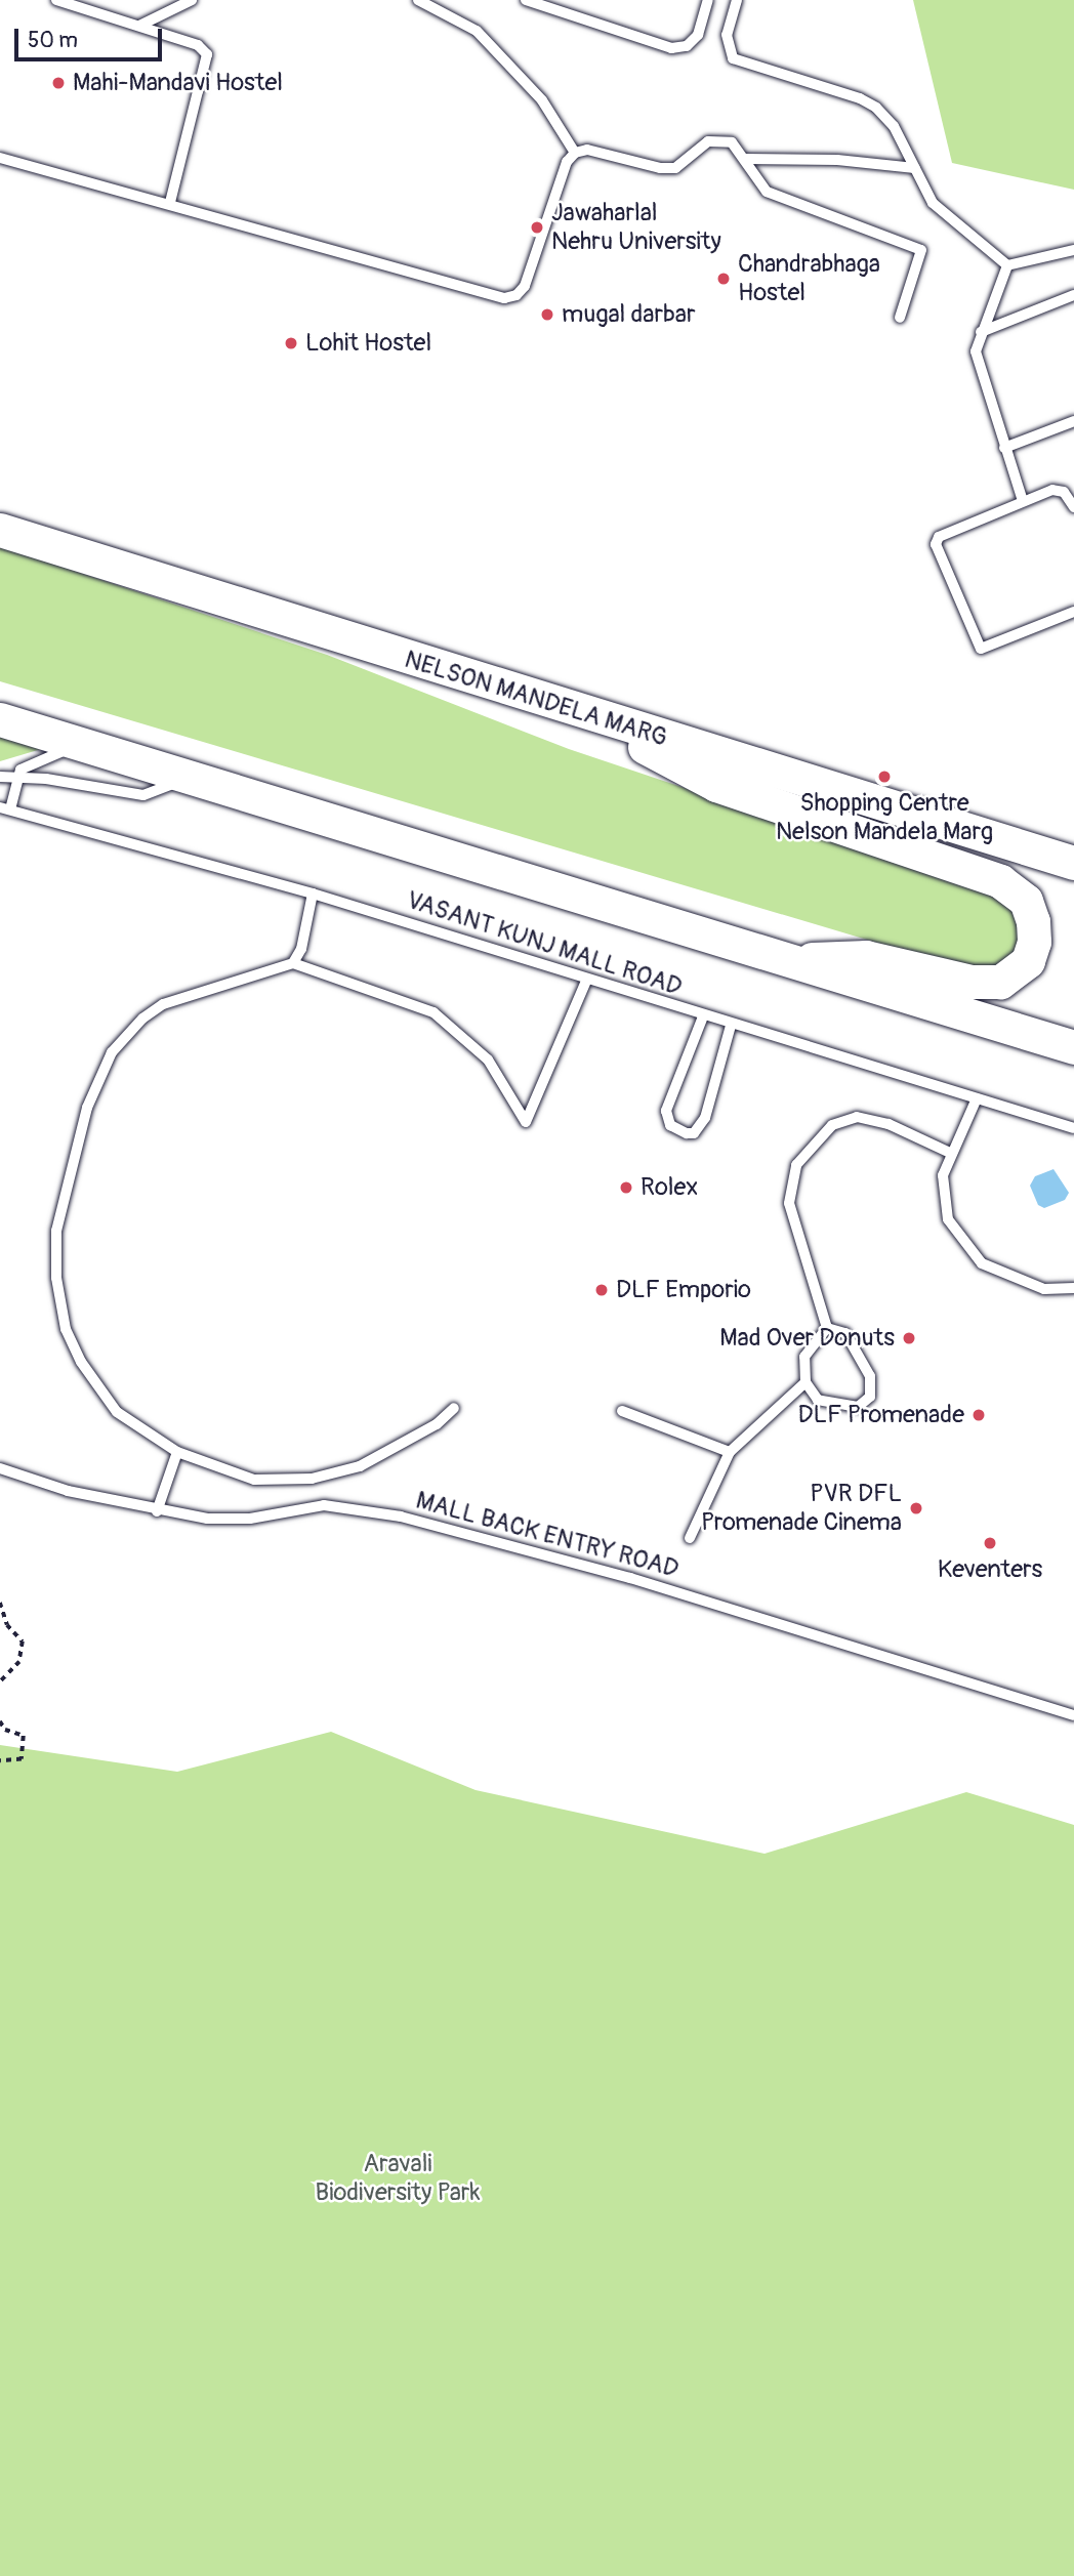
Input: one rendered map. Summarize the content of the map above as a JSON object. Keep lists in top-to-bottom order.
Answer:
{
  "streets": {
    "main road": ["NELSON MANDELA MARG"],
    "lane": ["VASANT KUNJ MALL ROAD", "MALL BACK ENTRY ROAD"]
  },
  "parks": ["Aravali Biodiversity Park"],
  "places": [
    "Mahi-Mandavi Hostel",
    "Jawaharlal Nehru University",
    "Chandrabhaga Hostel",
    "mugal darbar",
    "Lohit Hostel",
    "Shopping Centre Nelson Mandela Marg",
    "Rolex",
    "DLF Emporio",
    "Mad Over Donuts",
    "DLF Promenade",
    "PVR DFL Promenade Cinema",
    "Keventers"
  ],
  "scale_bar": "50 m"
}
